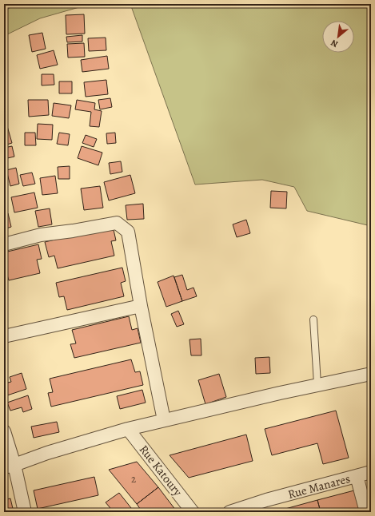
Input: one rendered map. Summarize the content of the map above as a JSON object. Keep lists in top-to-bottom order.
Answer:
{
  "streets": {
    "street": ["Rue Katoury", "Rue Manares"]
  },
  "house_numbers": ["2"],
  "north": "bottom left"
}
